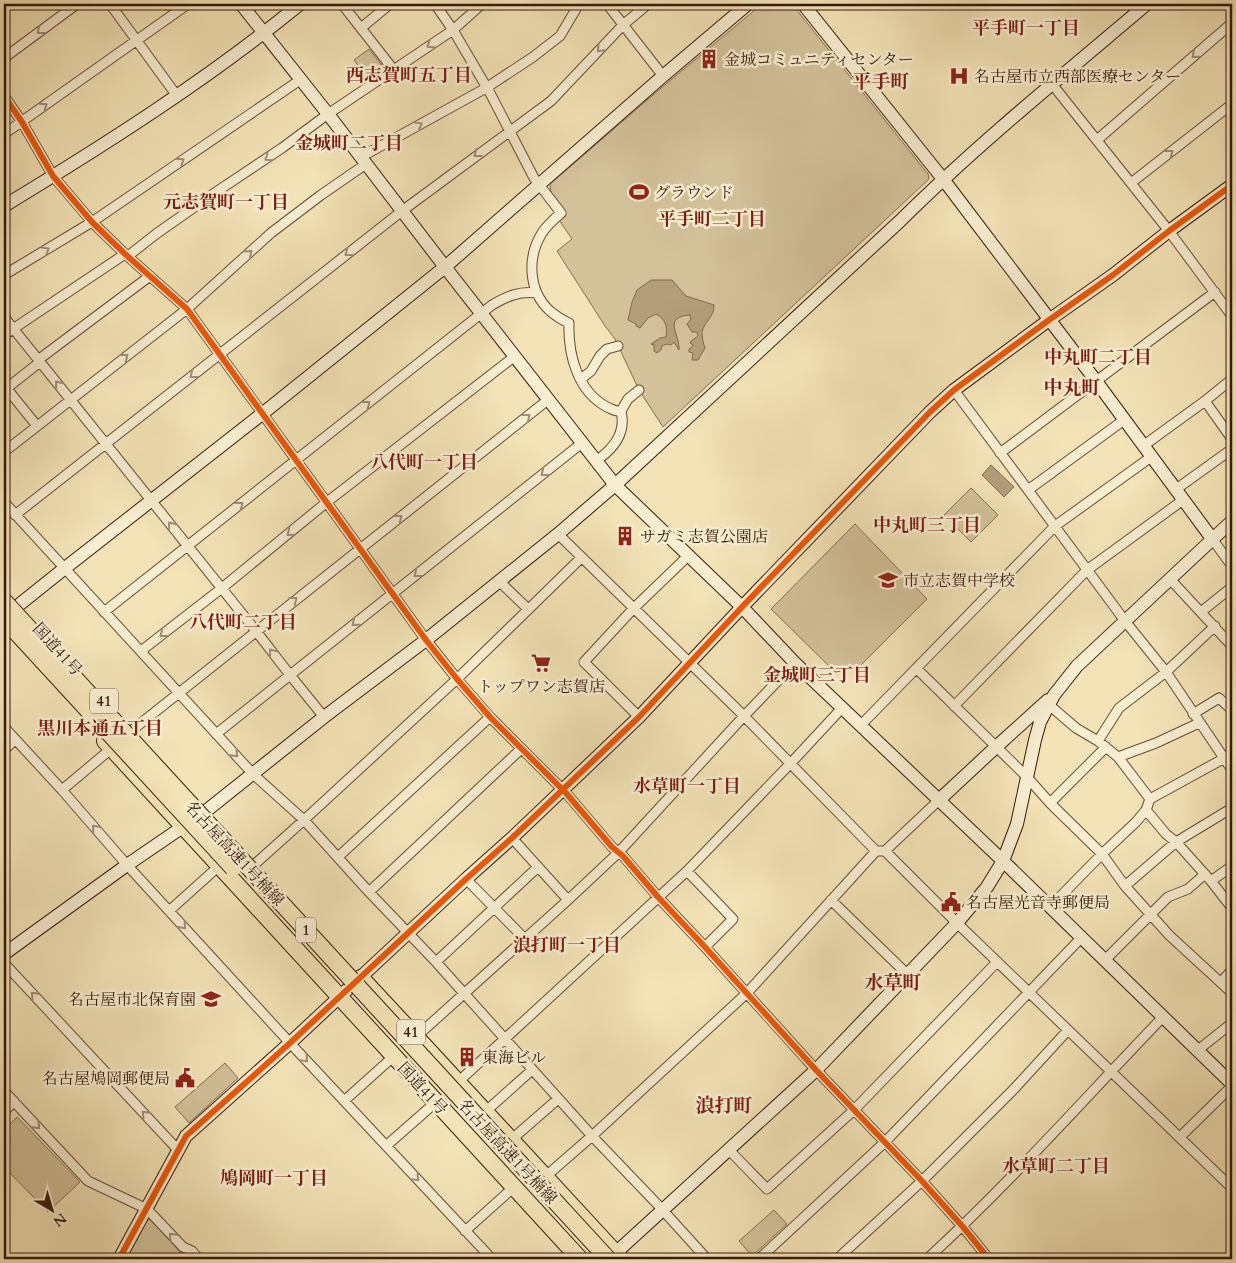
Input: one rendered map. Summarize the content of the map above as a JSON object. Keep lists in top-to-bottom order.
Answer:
{
  "streets": {
    "highway": [
      "国道41号",
      "41",
      "名古屋高速1号楠線",
      "1"
    ]
  },
  "crossings": [
    ["国道41号", "名古屋高速1号楠線"]
  ],
  "districts": [
    "平手町一丁目",
    "西志賀町五丁目",
    "平手町",
    "金城町二丁目",
    "元志賀町一丁目",
    "平手町二丁目",
    "中丸町二丁目",
    "中丸町",
    "八代町一丁目",
    "中丸町三丁目",
    "八代町二丁目",
    "金城町三丁目",
    "黒川本通五丁目",
    "水草町一丁目",
    "浪打町一丁目",
    "水草町",
    "浪打町",
    "水草町二丁目",
    "鳩岡町一丁目"
  ],
  "places": {
    "building": ["金城コミュニティセンター", "サガミ志賀公園店", "東海ビル"],
    "hospital": ["名古屋市立西部医療センター"],
    "sports": ["グラウンド"],
    "school or university": ["市立志賀中学校", "名古屋市北保育園"],
    "supermarket": ["トップワン志賀店"],
    "public building": ["名古屋光音寺郵便局", "名古屋鳩岡郵便局"]
  },
  "north": "bottom right"
}
